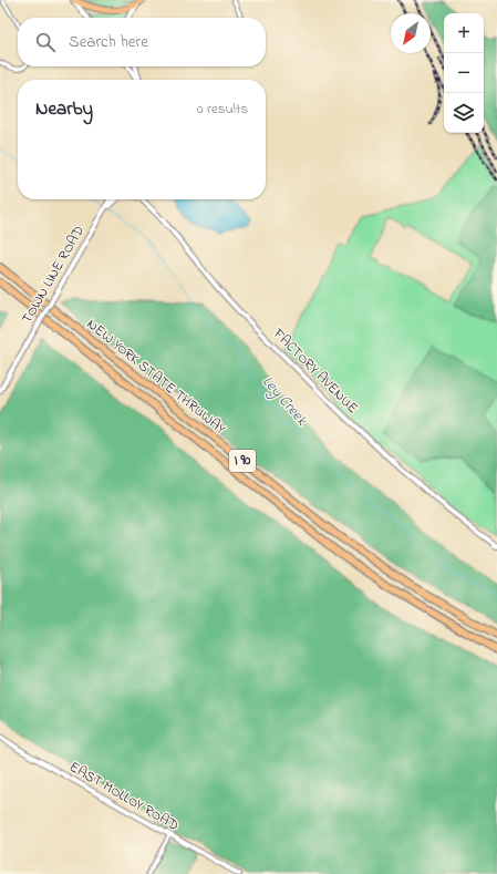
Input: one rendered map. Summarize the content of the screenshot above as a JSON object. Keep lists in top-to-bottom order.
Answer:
{
  "streets": {
    "highway": ["NEW YORK STATE THRUWAY", "I 90"],
    "street": ["TOWN LINE ROAD", "FACTORY AVENUE", "EAST MOLLOY ROAD"]
  },
  "water": ["Ley Creek"],
  "north": "bottom left",
  "page": {
    "map_buttons": ["+", "−"],
    "search": "Search here",
    "heading": ["Nearby", "0 results"]
  }
}
